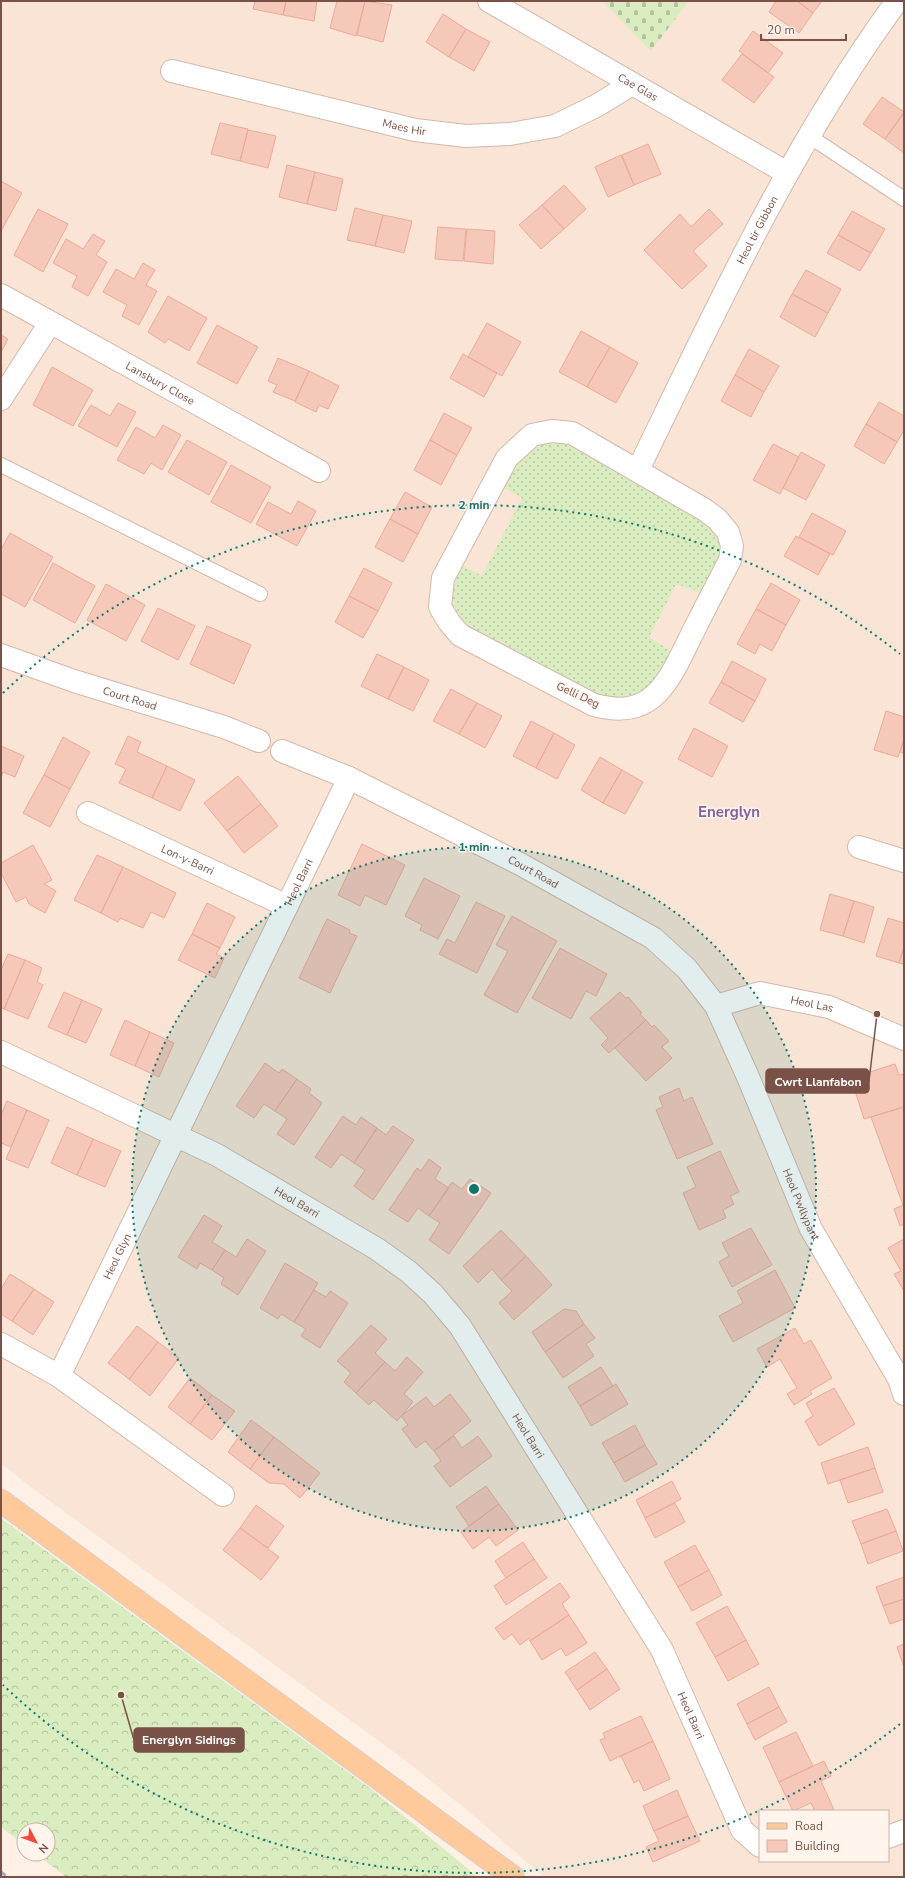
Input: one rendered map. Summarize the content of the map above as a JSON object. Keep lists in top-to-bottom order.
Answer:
{
  "streets": {
    "street": [
      "Cae Glas",
      "Maes Hir",
      "Heol tir Gibbon",
      "Lansbury Close",
      "Gelli Deg",
      "Court Road",
      "Lon-y-Barri",
      "Heol Barri",
      "Heol Las",
      "Heol Pwllypant",
      "Heol Glyn"
    ]
  },
  "crossings": [
    ["Cae Glas", "Maes Hir"],
    ["Cae Glas", "Heol tir Gibbon"],
    ["Heol tir Gibbon", "Gelli Deg"],
    ["Court Road", "Heol Barri"],
    ["Court Road", "Heol Las"],
    ["Court Road", "Heol Pwllypant"],
    ["Lon-y-Barri", "Heol Barri"],
    ["Heol Barri", "Heol Glyn"],
    ["Heol Las", "Heol Pwllypant"]
  ],
  "districts": ["Energlyn"],
  "places": ["Cwrt Llanfabon", "Energlyn Sidings"],
  "legend": ["Road", "Building"],
  "scale_bar": "20 m",
  "north": "bottom right",
  "rings": ["2 min", "1 min"]
}
